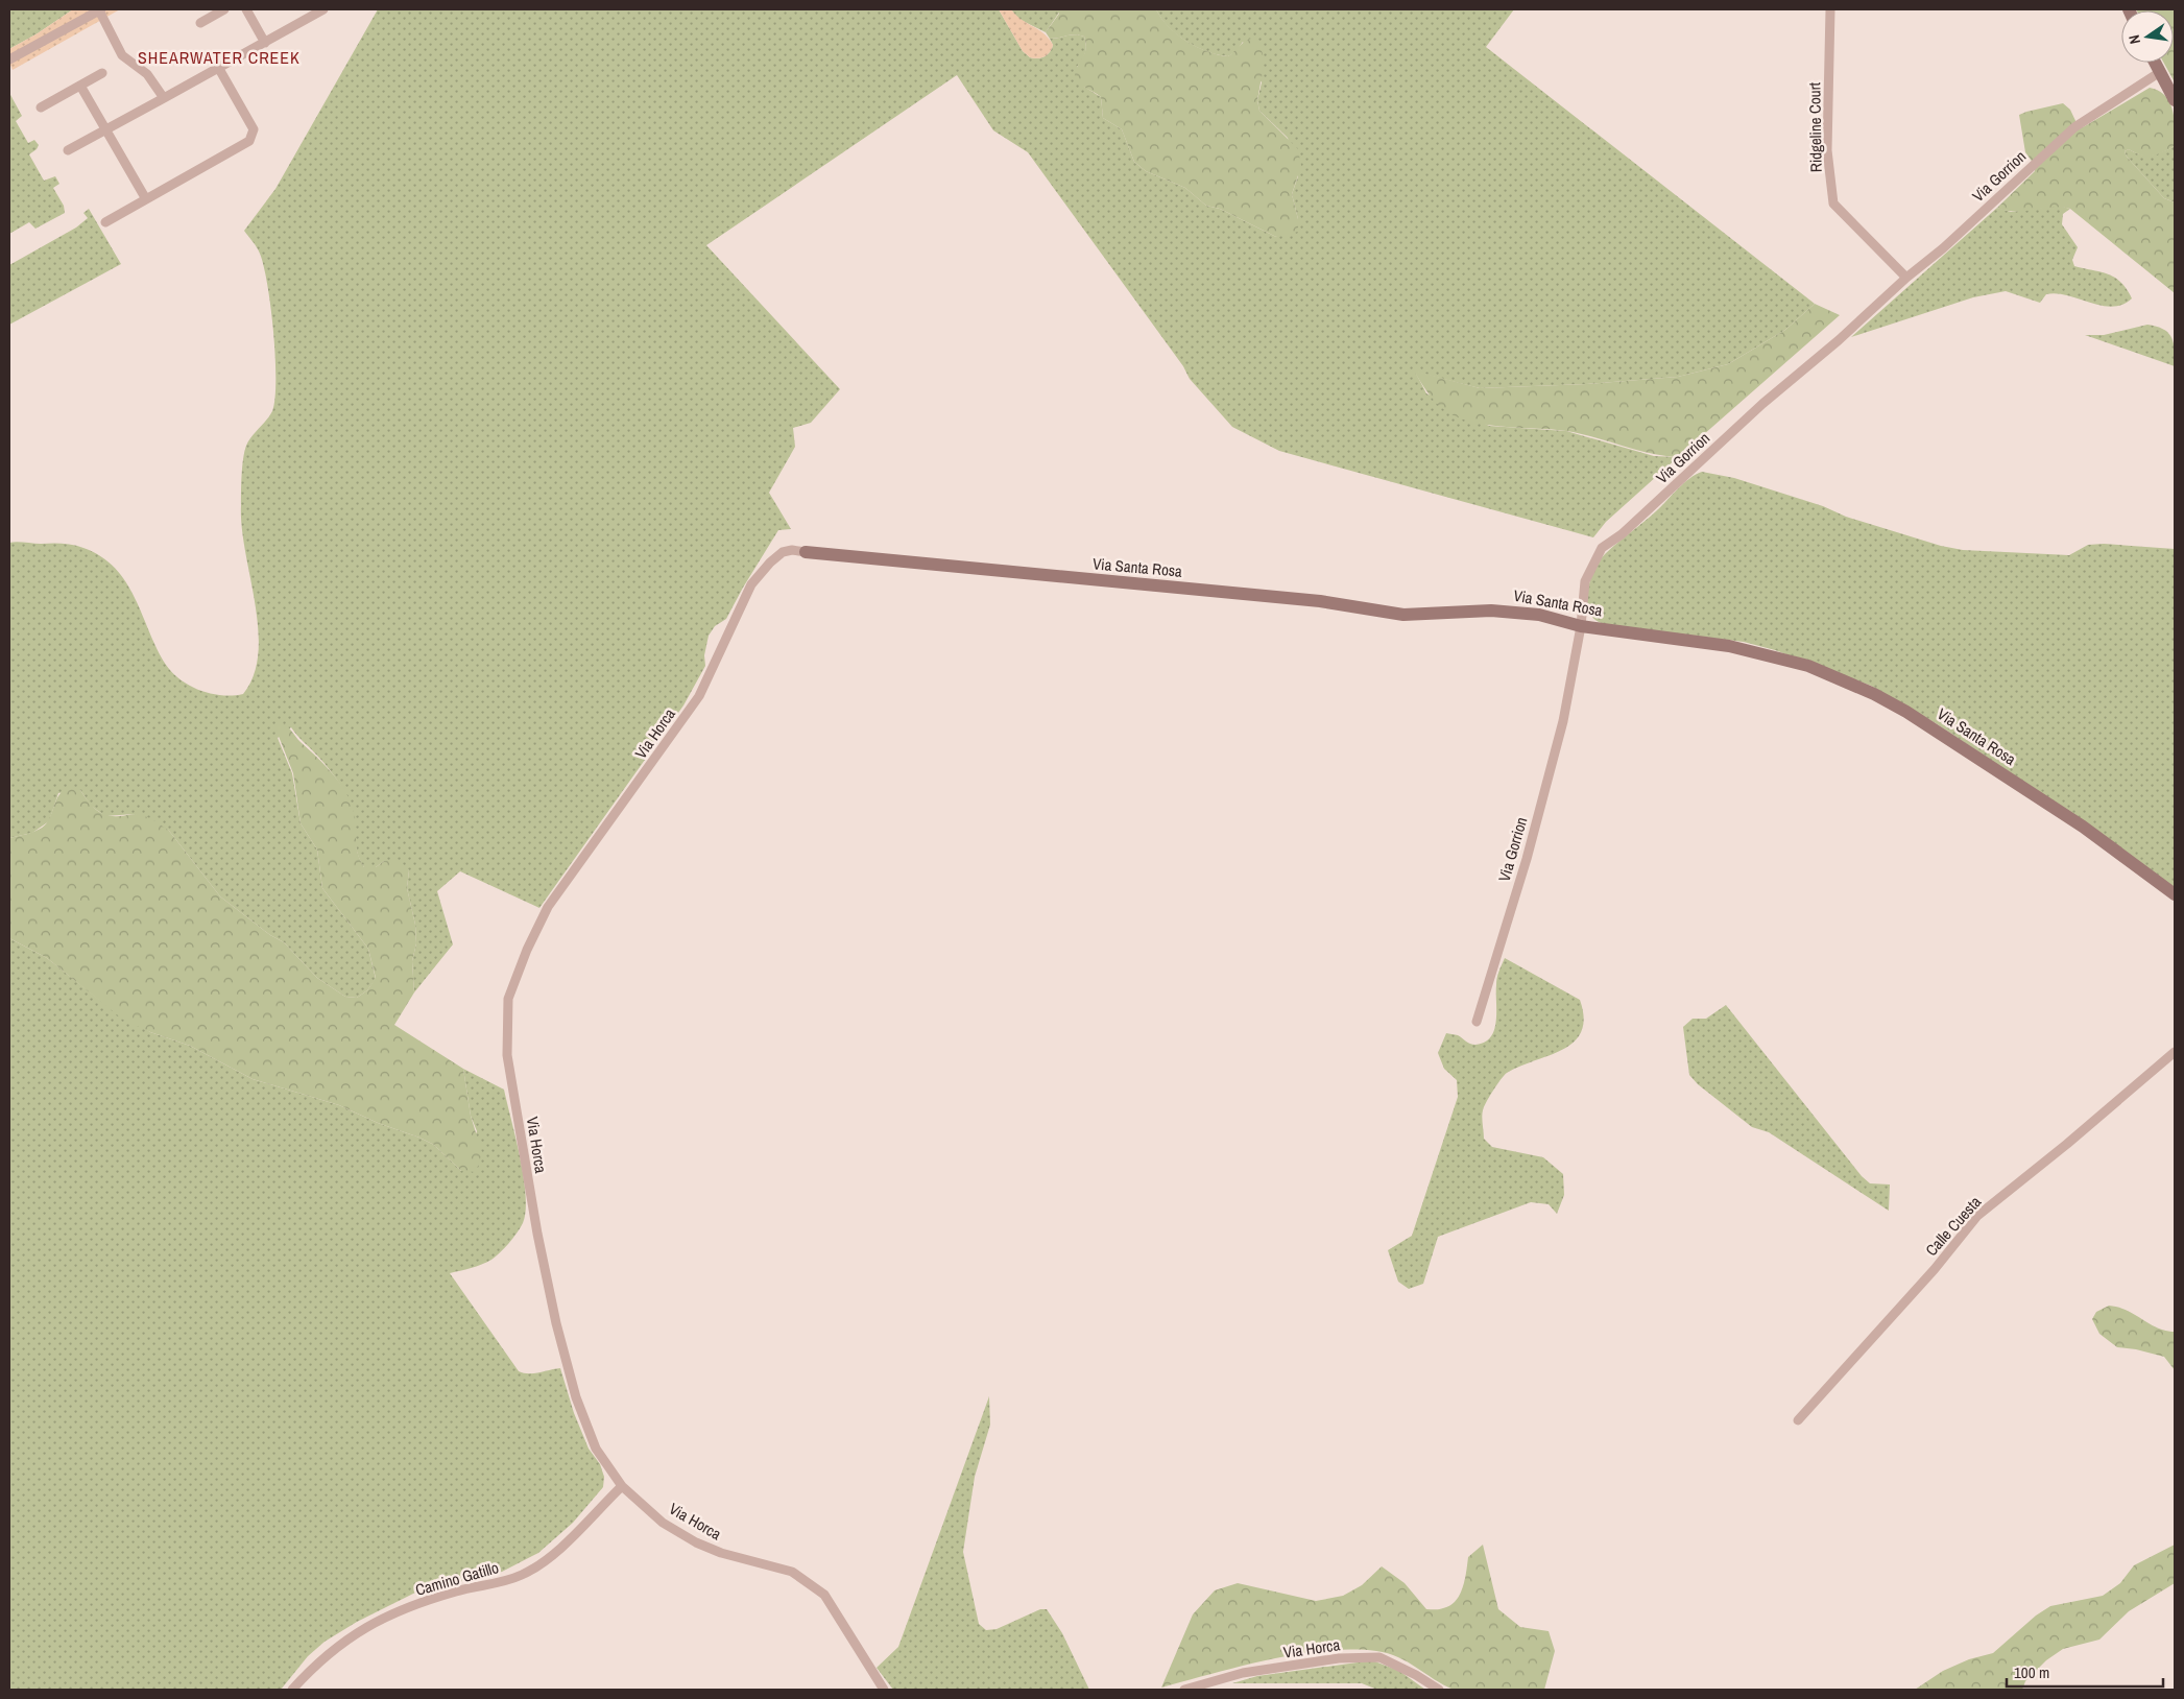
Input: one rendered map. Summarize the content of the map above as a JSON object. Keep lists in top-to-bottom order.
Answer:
{
  "streets": {
    "street": [
      "Ridgeline Court",
      "Via Gorrion",
      "Via Santa Rosa",
      "Via Horca",
      "Calle Cuesta",
      "Camino Gatillo"
    ]
  },
  "crossings": [
    ["Ridgeline Court", "Via Gorrion"],
    ["Via Gorrion", "Via Santa Rosa"],
    ["Via Santa Rosa", "Via Horca"],
    ["Via Horca", "Camino Gatillo"]
  ],
  "districts": ["SHEARWATER CREEK"],
  "scale_bar": "100 m",
  "north": "left"
}
